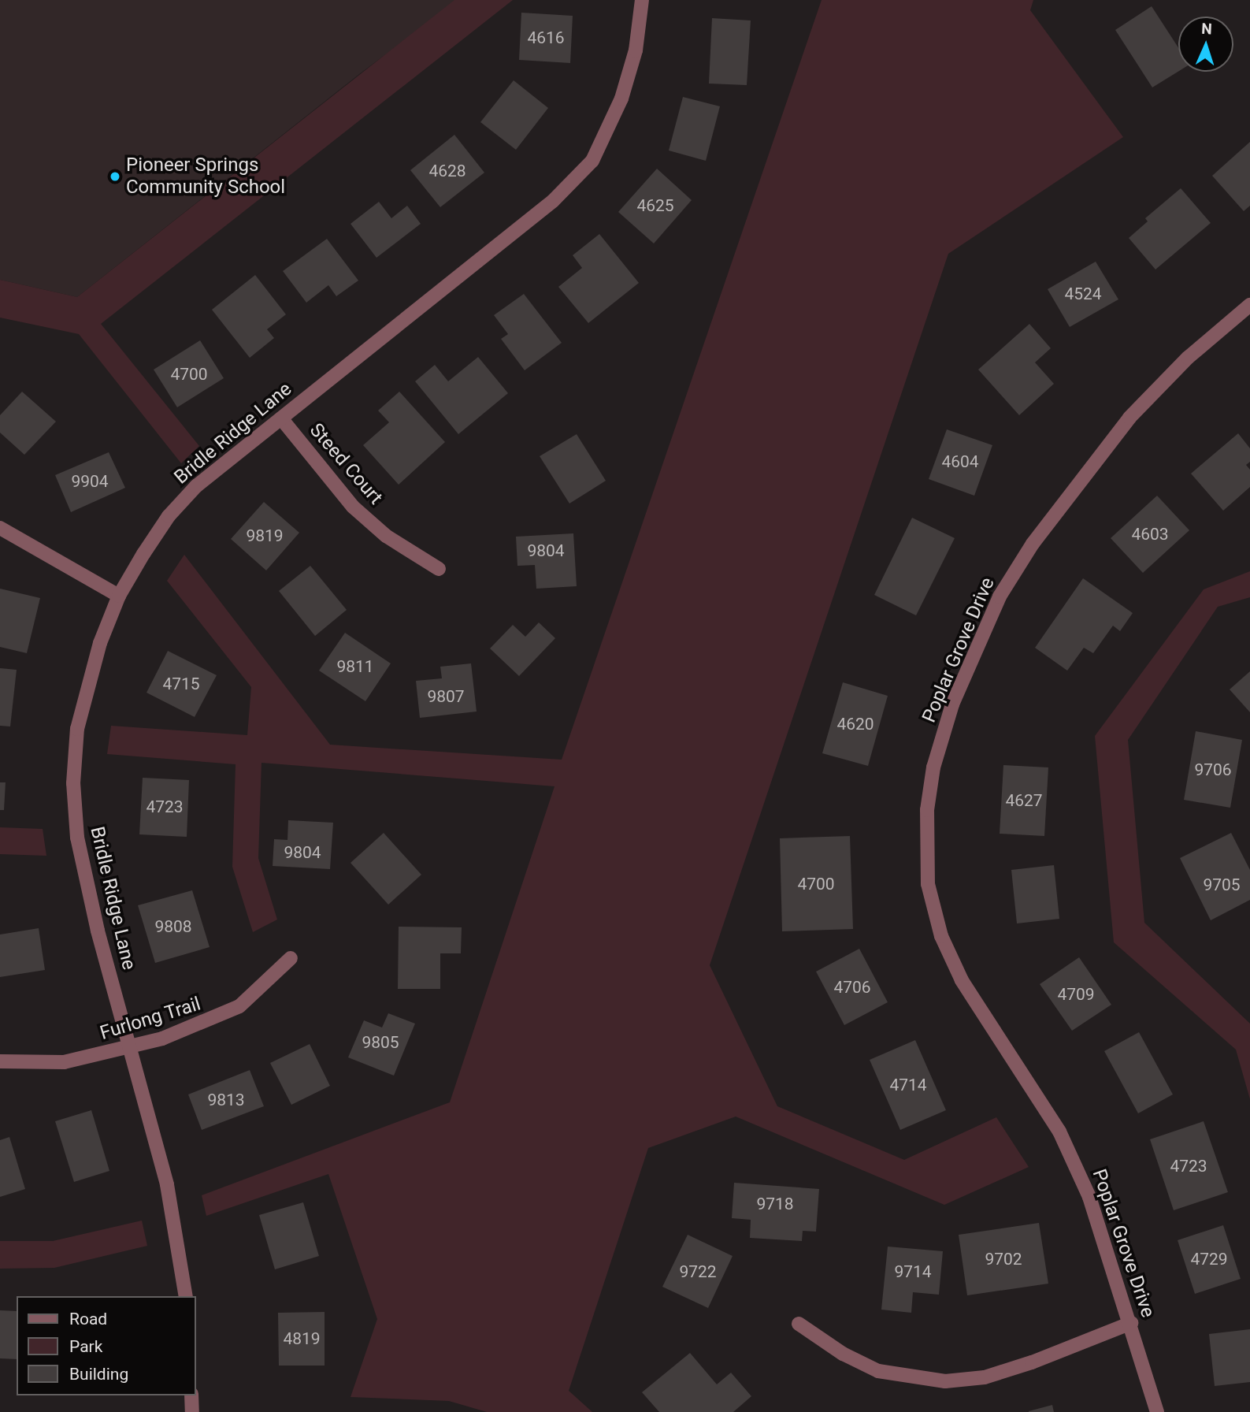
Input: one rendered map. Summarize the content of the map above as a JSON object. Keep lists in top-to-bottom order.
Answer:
{
  "streets": {
    "street": [
      "Bridle Ridge Lane",
      "Steed Court",
      "Poplar Grove Drive",
      "Furlong Trail"
    ]
  },
  "crossings": [
    ["Bridle Ridge Lane", "Steed Court"],
    ["Bridle Ridge Lane", "Furlong Trail"]
  ],
  "places": ["Pioneer Springs Community School"],
  "house_numbers": [
    "4616",
    "4628",
    "4625",
    "4524",
    "4700",
    "4604",
    "9904",
    "4603",
    "9819",
    "9804",
    "9811",
    "4715",
    "9807",
    "4620",
    "9706",
    "4627",
    "4723",
    "9804",
    "4700",
    "9705",
    "9808",
    "4706",
    "4709",
    "9805",
    "4714",
    "9813",
    "4723",
    "9718",
    "9702",
    "4729",
    "9722",
    "9714",
    "4819"
  ],
  "legend": ["Road", "Park", "Building"],
  "north": "top"
}
